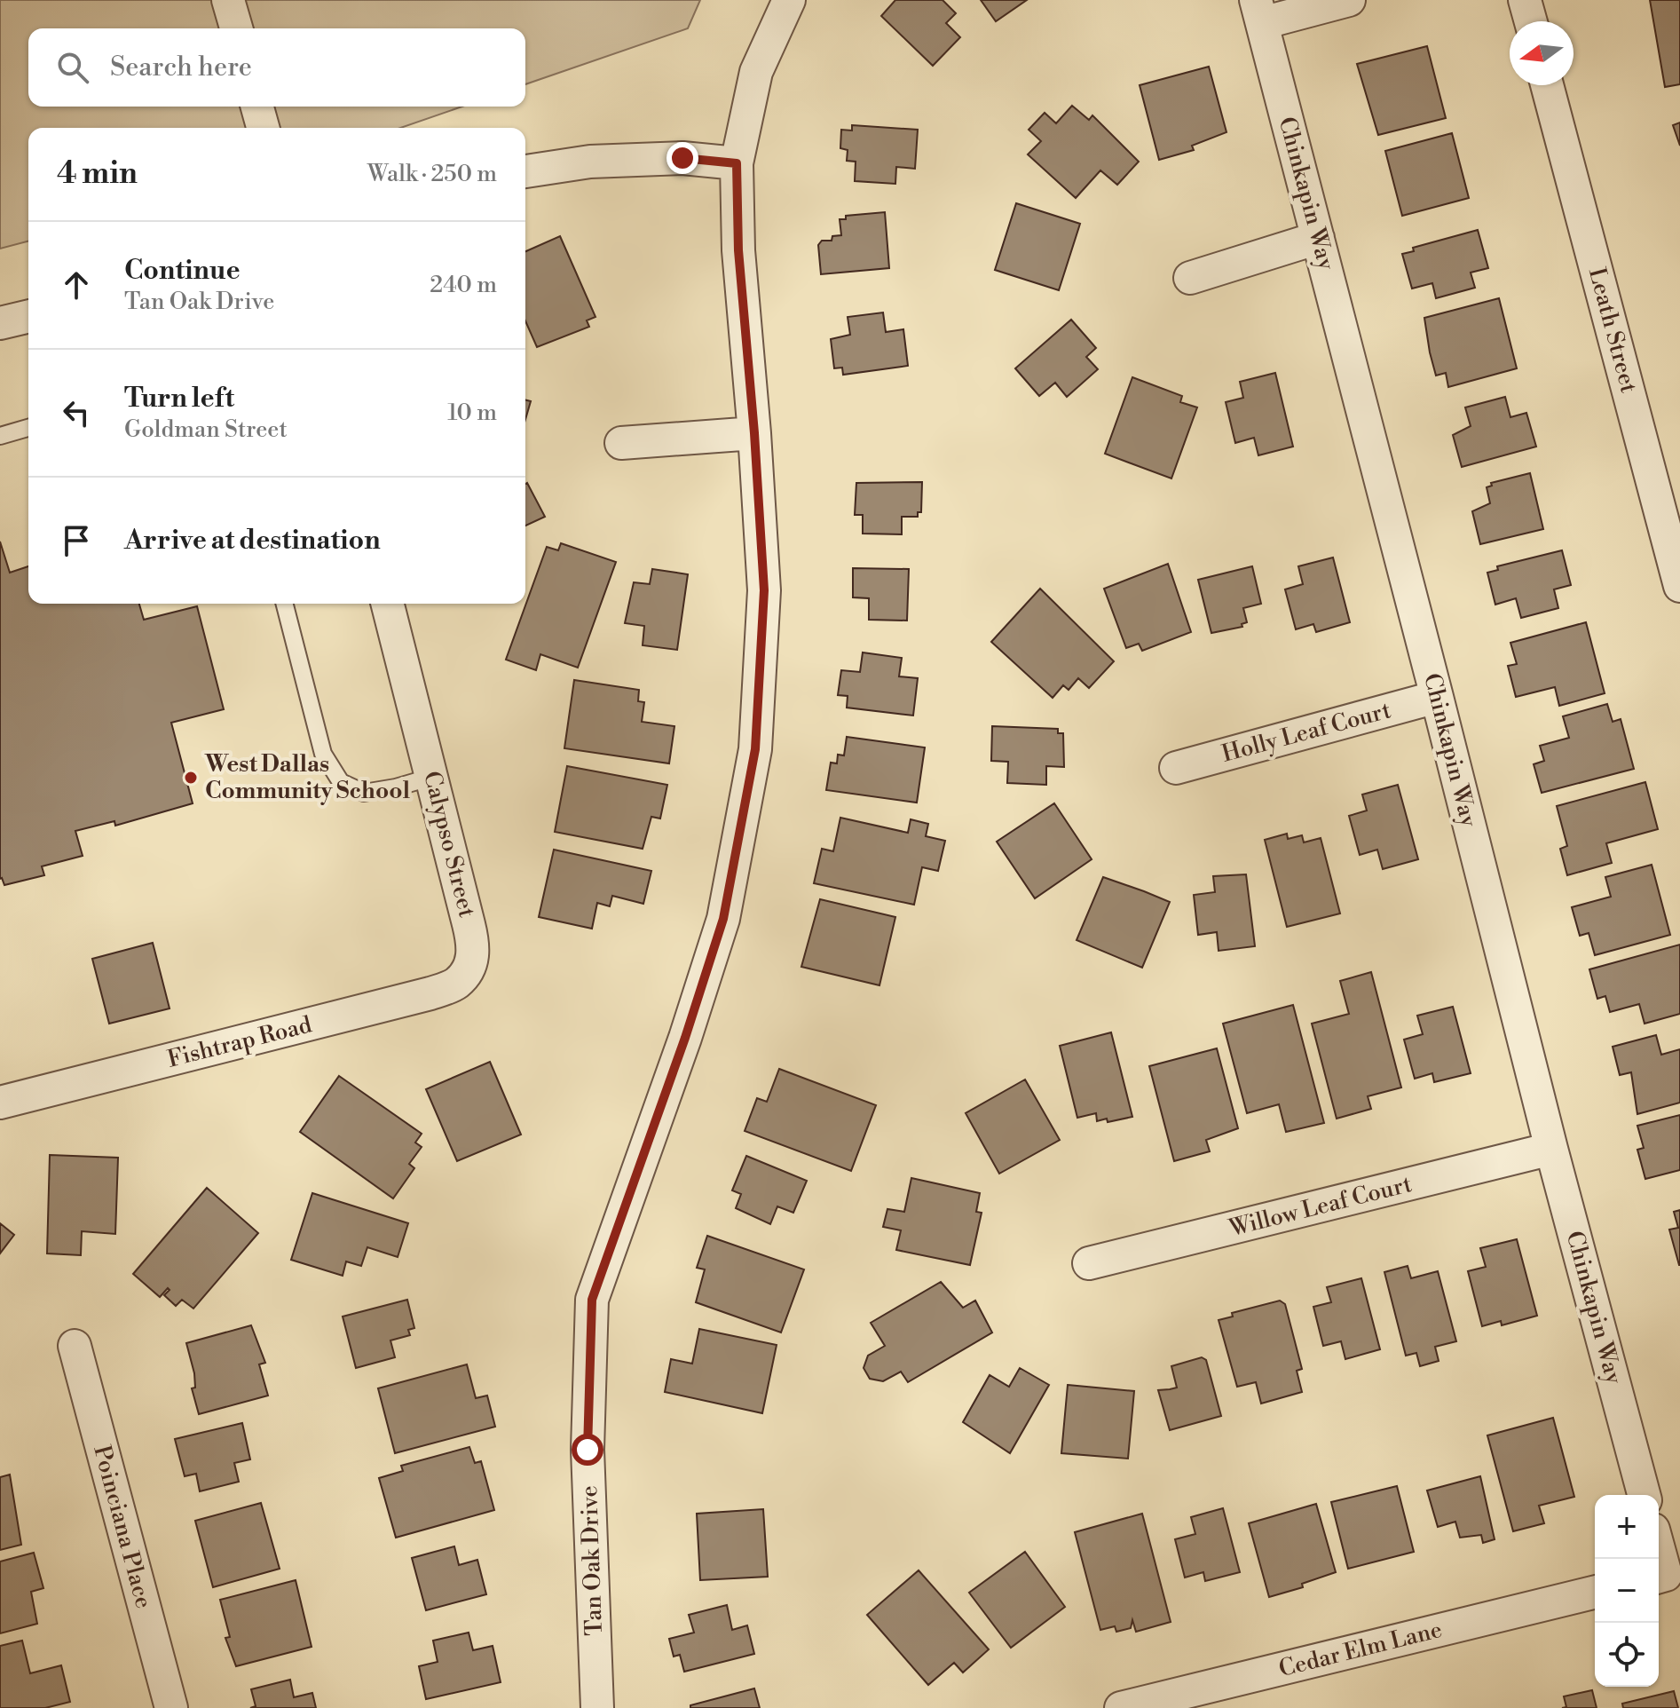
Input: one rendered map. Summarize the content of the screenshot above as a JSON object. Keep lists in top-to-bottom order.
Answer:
{
  "streets": {
    "street": [
      "Chinkapin Way",
      "Leath Street",
      "Holly Leaf Court",
      "Calypso Street",
      "Fishtrap Road",
      "Willow Leaf Court",
      "Poinciana Place",
      "Tan Oak Drive",
      "Cedar Elm Lane"
    ]
  },
  "crossings": [
    ["Chinkapin Way", "Holly Leaf Court"],
    ["Chinkapin Way", "Willow Leaf Court"],
    ["Calypso Street", "Fishtrap Road"]
  ],
  "places": ["West Dallas Community School"],
  "north": "left",
  "page": {
    "search": "Search here",
    "heading": ["4 min", "Walk · 250 m"],
    "list": [
      ["Continue", "Tan Oak Drive", "240 m"],
      ["Turn left", "Goldman Street", "10 m"],
      "Arrive at destination"
    ],
    "map_buttons": ["+", "−"]
  }
}
